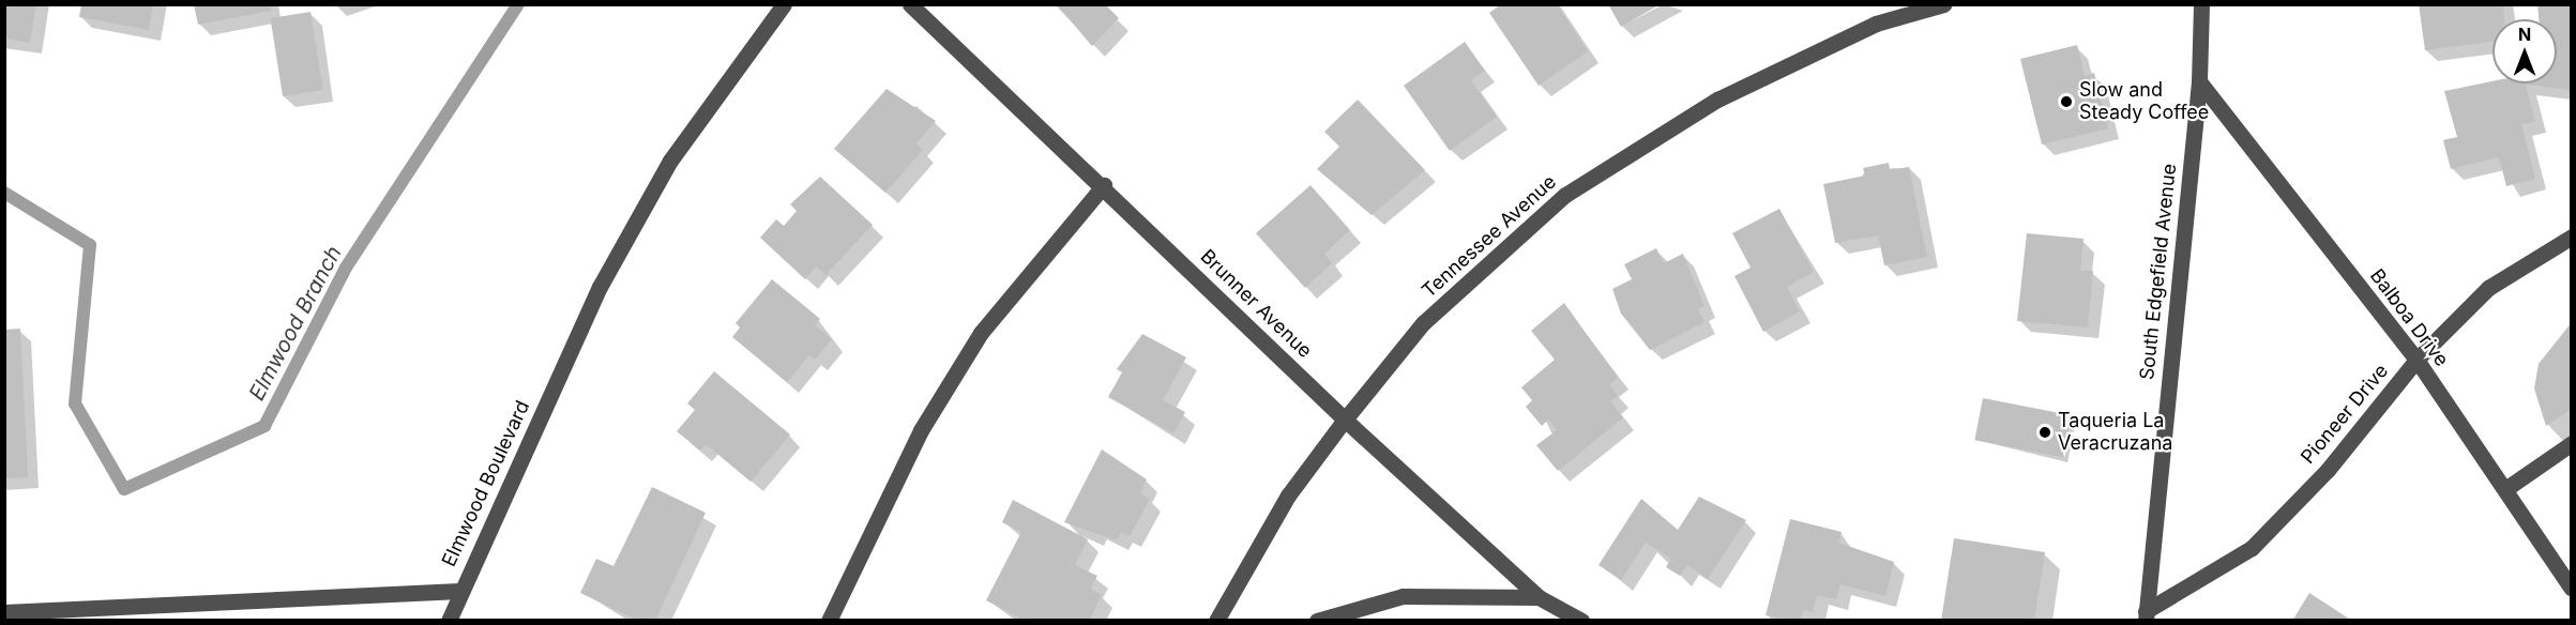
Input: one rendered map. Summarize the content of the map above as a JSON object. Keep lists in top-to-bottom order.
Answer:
{
  "streets": {
    "street": [
      "Tennessee Avenue",
      "South Edgefield Avenue",
      "Brunner Avenue",
      "Balboa Drive",
      "Pioneer Drive",
      "Elmwood Boulevard"
    ]
  },
  "crossings": [
    ["Tennessee Avenue", "Brunner Avenue"],
    ["South Edgefield Avenue", "Balboa Drive"],
    ["South Edgefield Avenue", "Pioneer Drive"],
    ["Balboa Drive", "Pioneer Drive"]
  ],
  "water": ["Elmwood Branch"],
  "places": ["Slow and Steady Coffee", "Taqueria La Veracruzana"],
  "north": "top"
}
